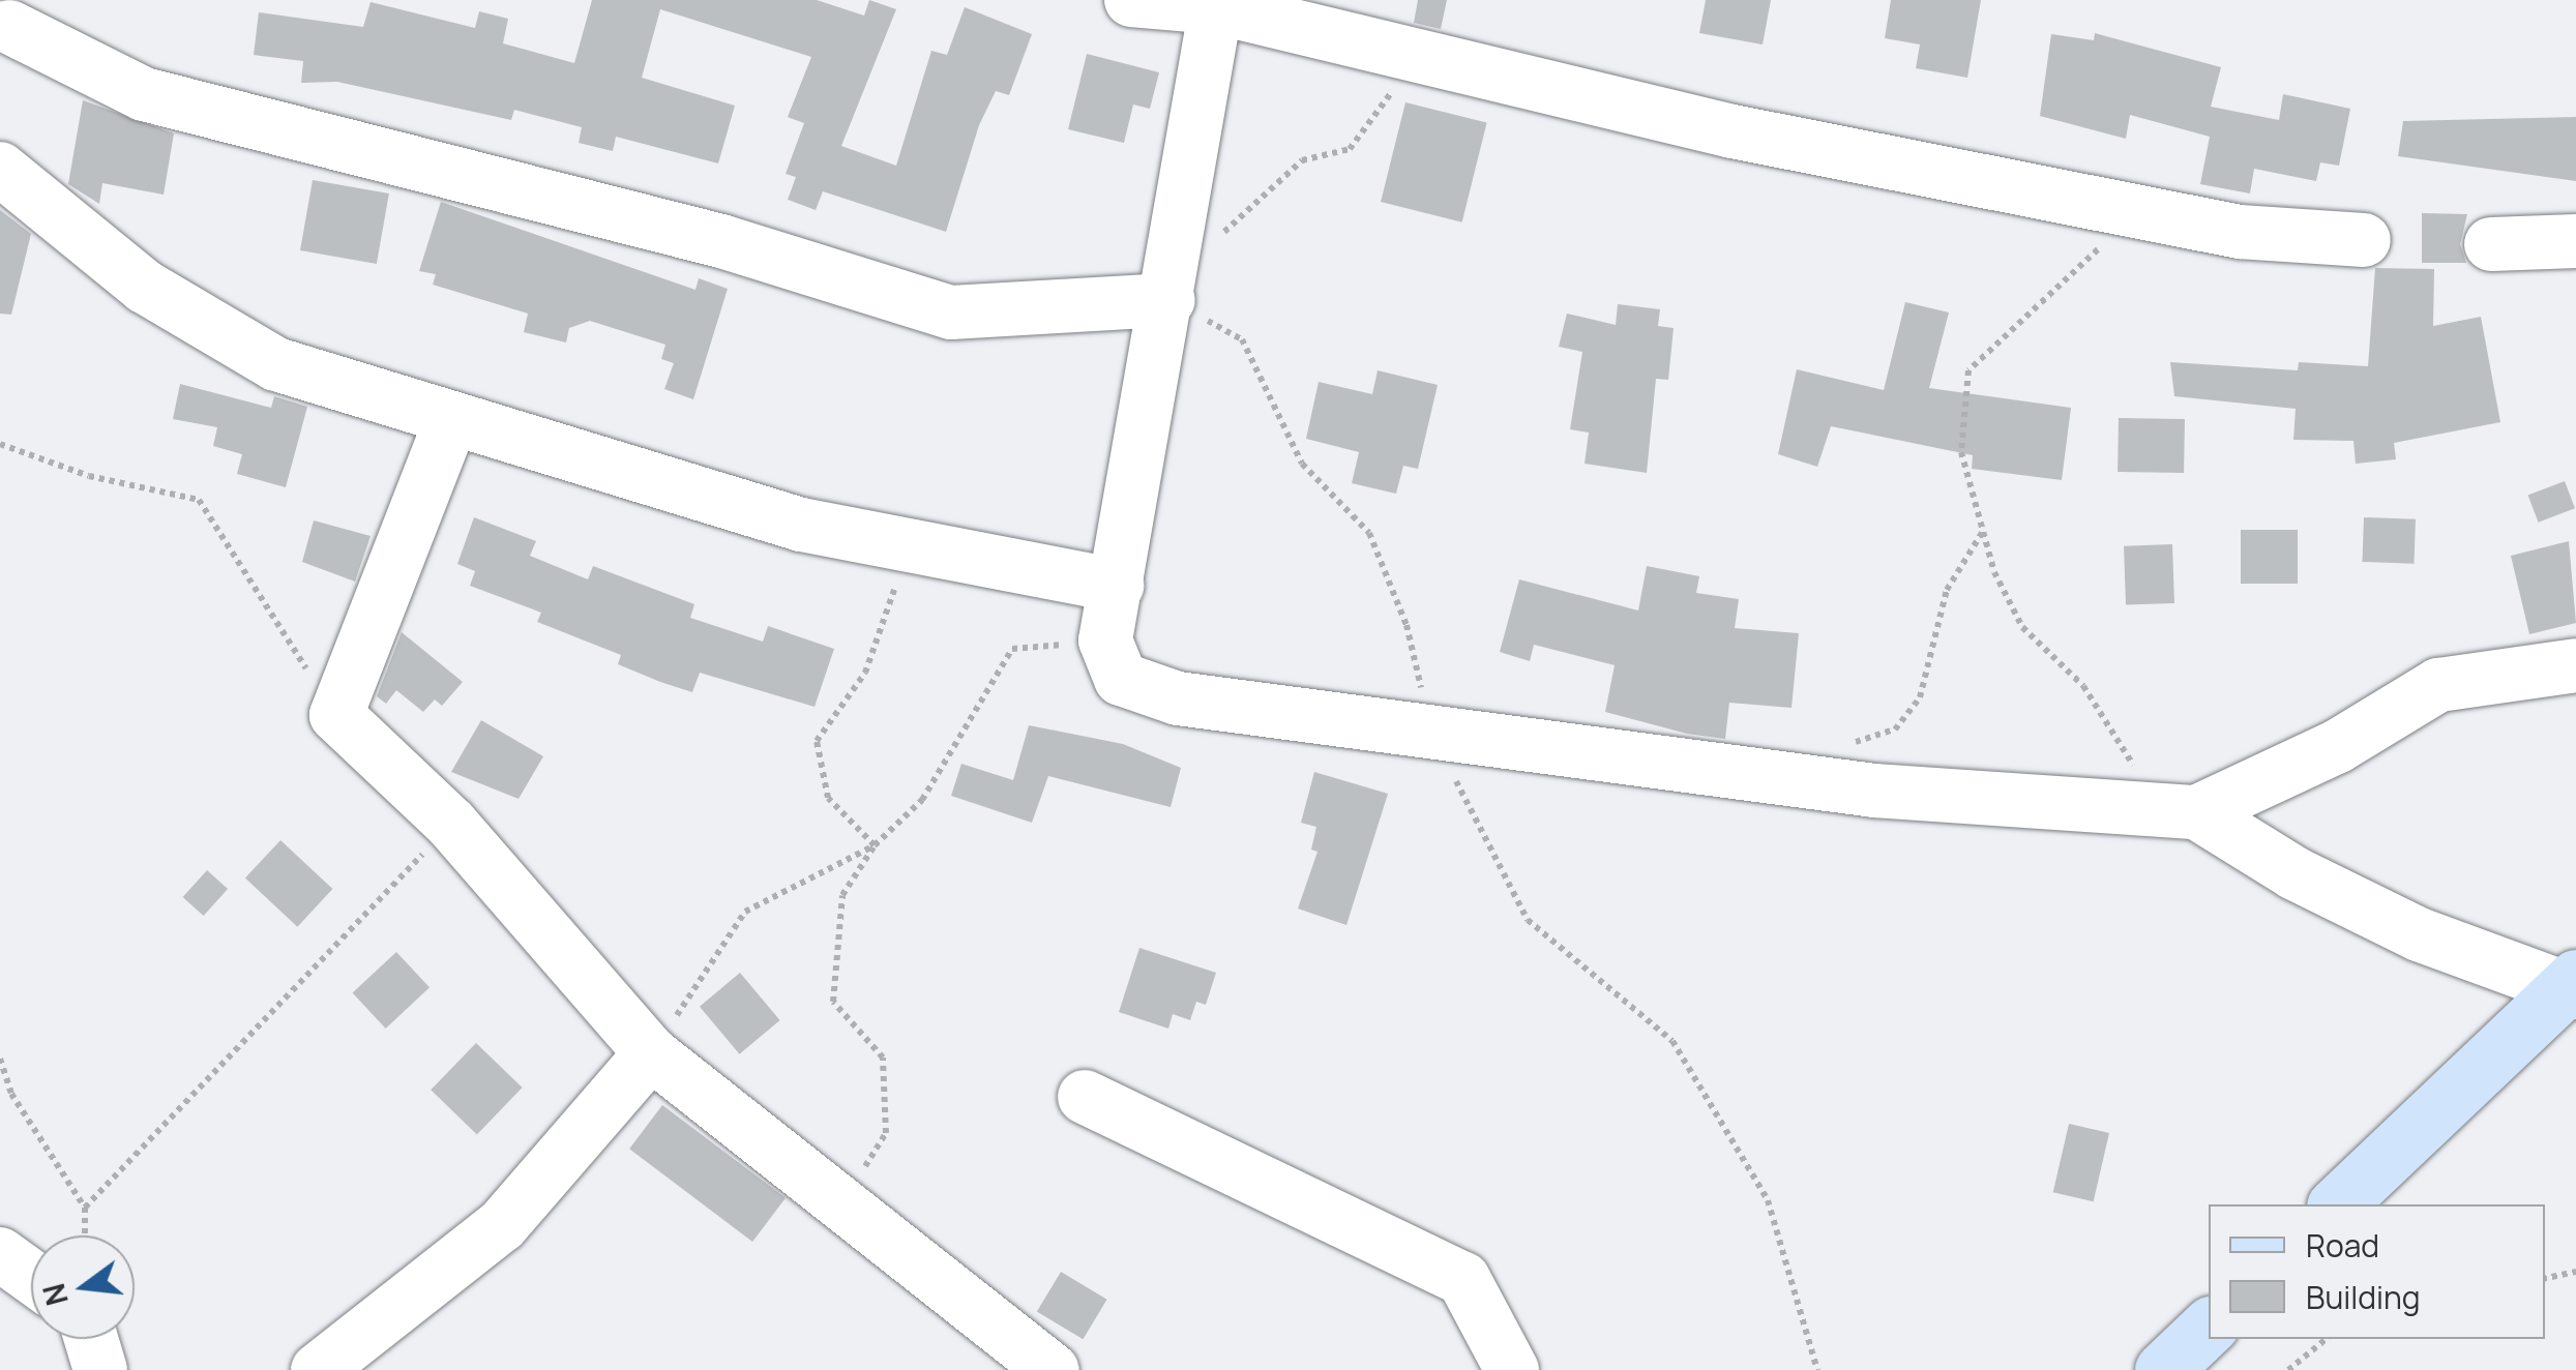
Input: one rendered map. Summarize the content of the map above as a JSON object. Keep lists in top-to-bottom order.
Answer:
{
  "legend": ["Road", "Building"],
  "north": "left"
}
